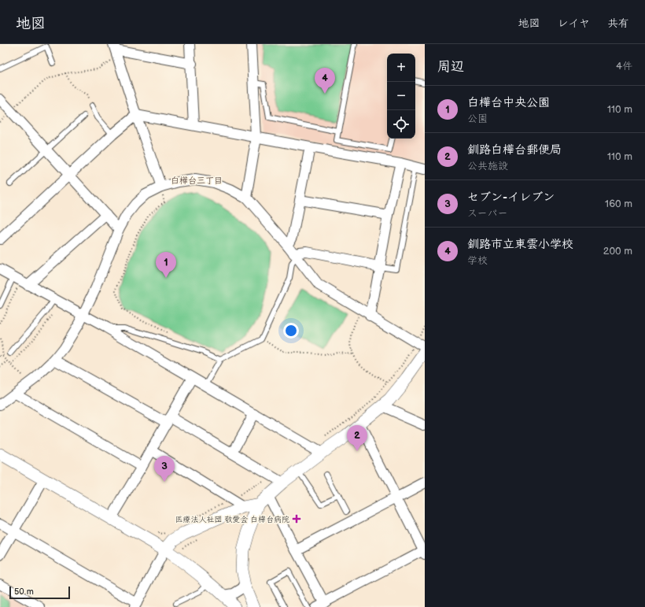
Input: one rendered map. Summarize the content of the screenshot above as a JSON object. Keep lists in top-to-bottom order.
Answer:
{
  "districts": ["白樺台三丁目"],
  "places": {
    "health": ["医療法人社団 敬愛会 白樺台病院"]
  },
  "scale_bar": "50 m",
  "page": {
    "header": "地図",
    "nav": ["地図", "レイヤ", "共有"],
    "heading": ["周辺", "4件"],
    "map_buttons": ["+", "−"],
    "pins": [
      "4",
      "1",
      "2",
      "3"
    ],
    "list": [
      {
        "mark": "1",
        "name": "白樺台中央公園",
        "note": "公園",
        "value": "110 m"
      },
      {
        "mark": "2",
        "name": "釧路白樺台郵便局",
        "note": "公共施設",
        "value": "110 m"
      },
      {
        "mark": "3",
        "name": "セブン-イレブン",
        "note": "スーパー",
        "value": "160 m"
      },
      {
        "mark": "4",
        "name": "釧路市立東雲小学校",
        "note": "学校",
        "value": "200 m"
      }
    ],
    "scale": "50 m"
  }
}
